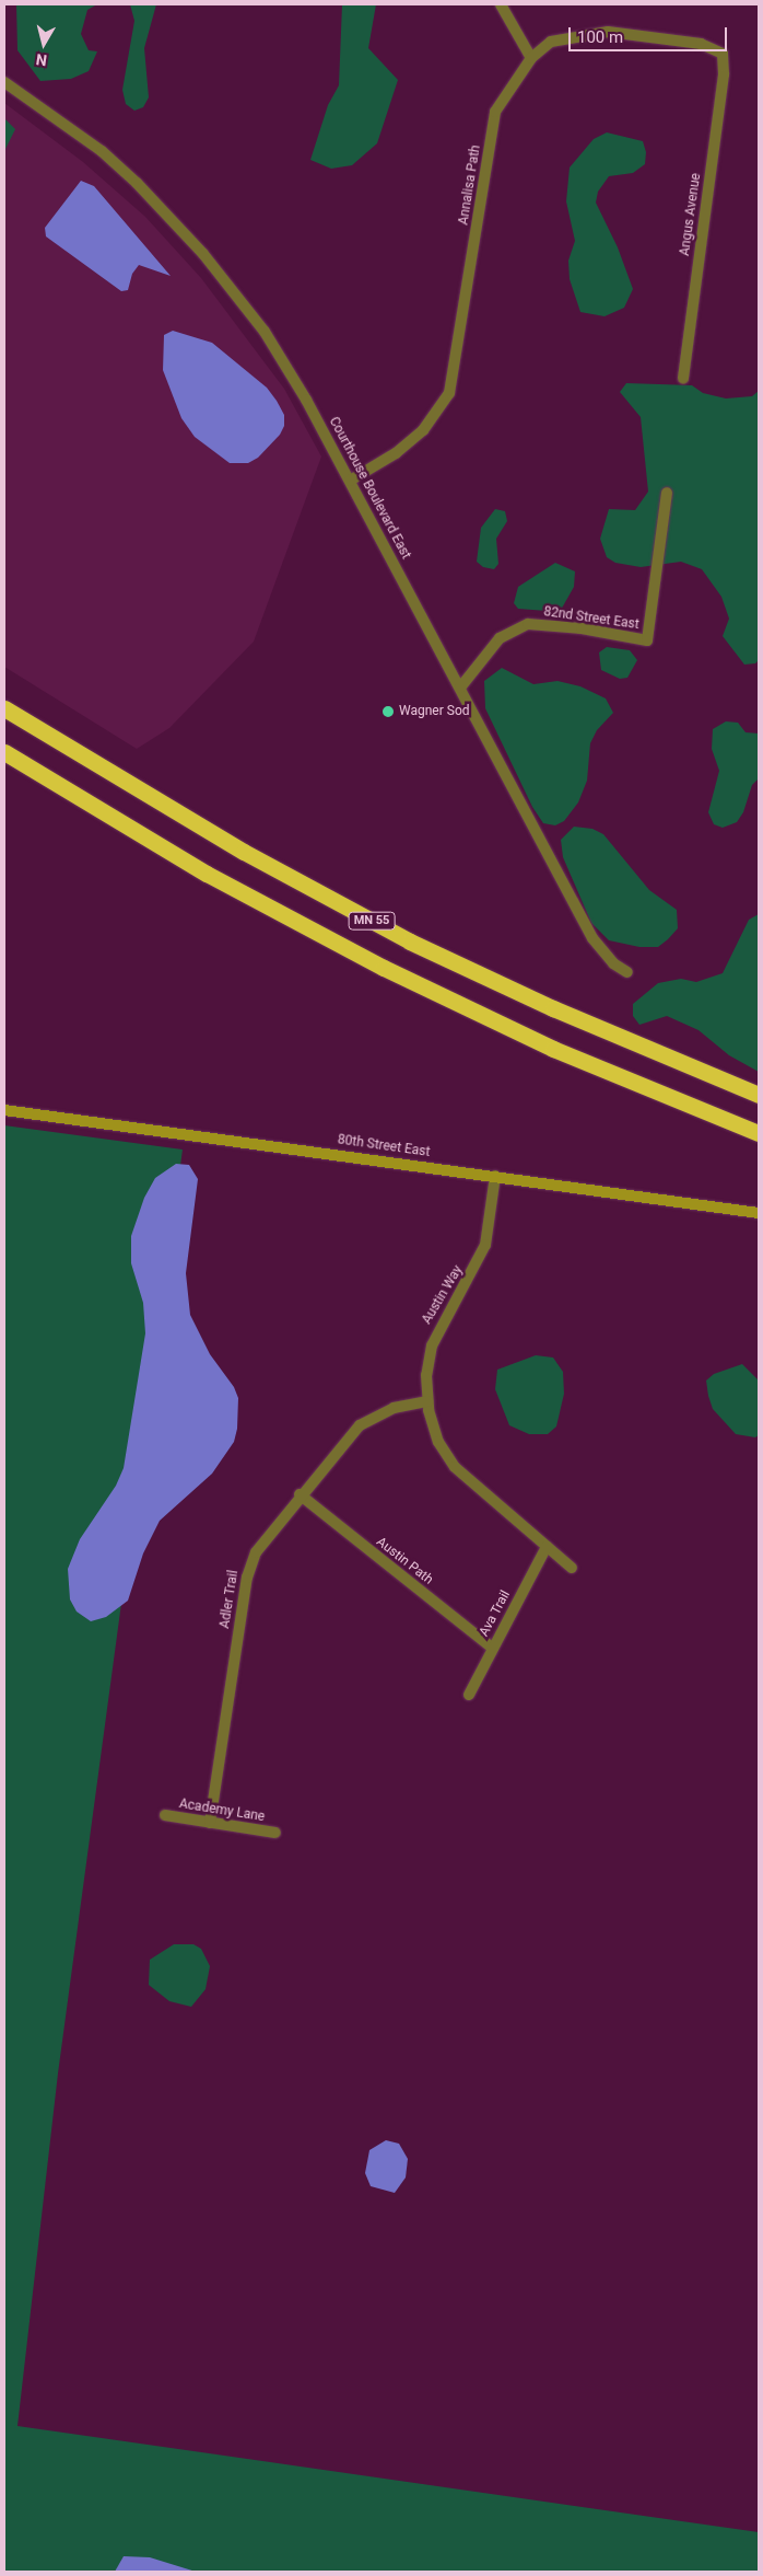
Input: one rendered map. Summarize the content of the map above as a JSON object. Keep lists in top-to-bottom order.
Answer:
{
  "streets": {
    "highway": ["MN 55"],
    "street": [
      "Annalisa Path",
      "Angus Avenue",
      "Courthouse Boulevard East",
      "82nd Street East",
      "80th Street East",
      "Austin Way",
      "Austin Path",
      "Adler Trail",
      "Ava Trail",
      "Academy Lane"
    ]
  },
  "crossings": [
    ["Annalisa Path", "Angus Avenue"],
    ["Annalisa Path", "Courthouse Boulevard East"],
    ["Courthouse Boulevard East", "82nd Street East"],
    ["80th Street East", "Austin Way"],
    ["Austin Way", "Adler Trail"],
    ["Austin Way", "Ava Trail"],
    ["Austin Path", "Adler Trail"],
    ["Austin Path", "Ava Trail"],
    ["Adler Trail", "Academy Lane"]
  ],
  "places": ["Wagner Sod"],
  "scale_bar": "100 m",
  "north": "bottom"
}
